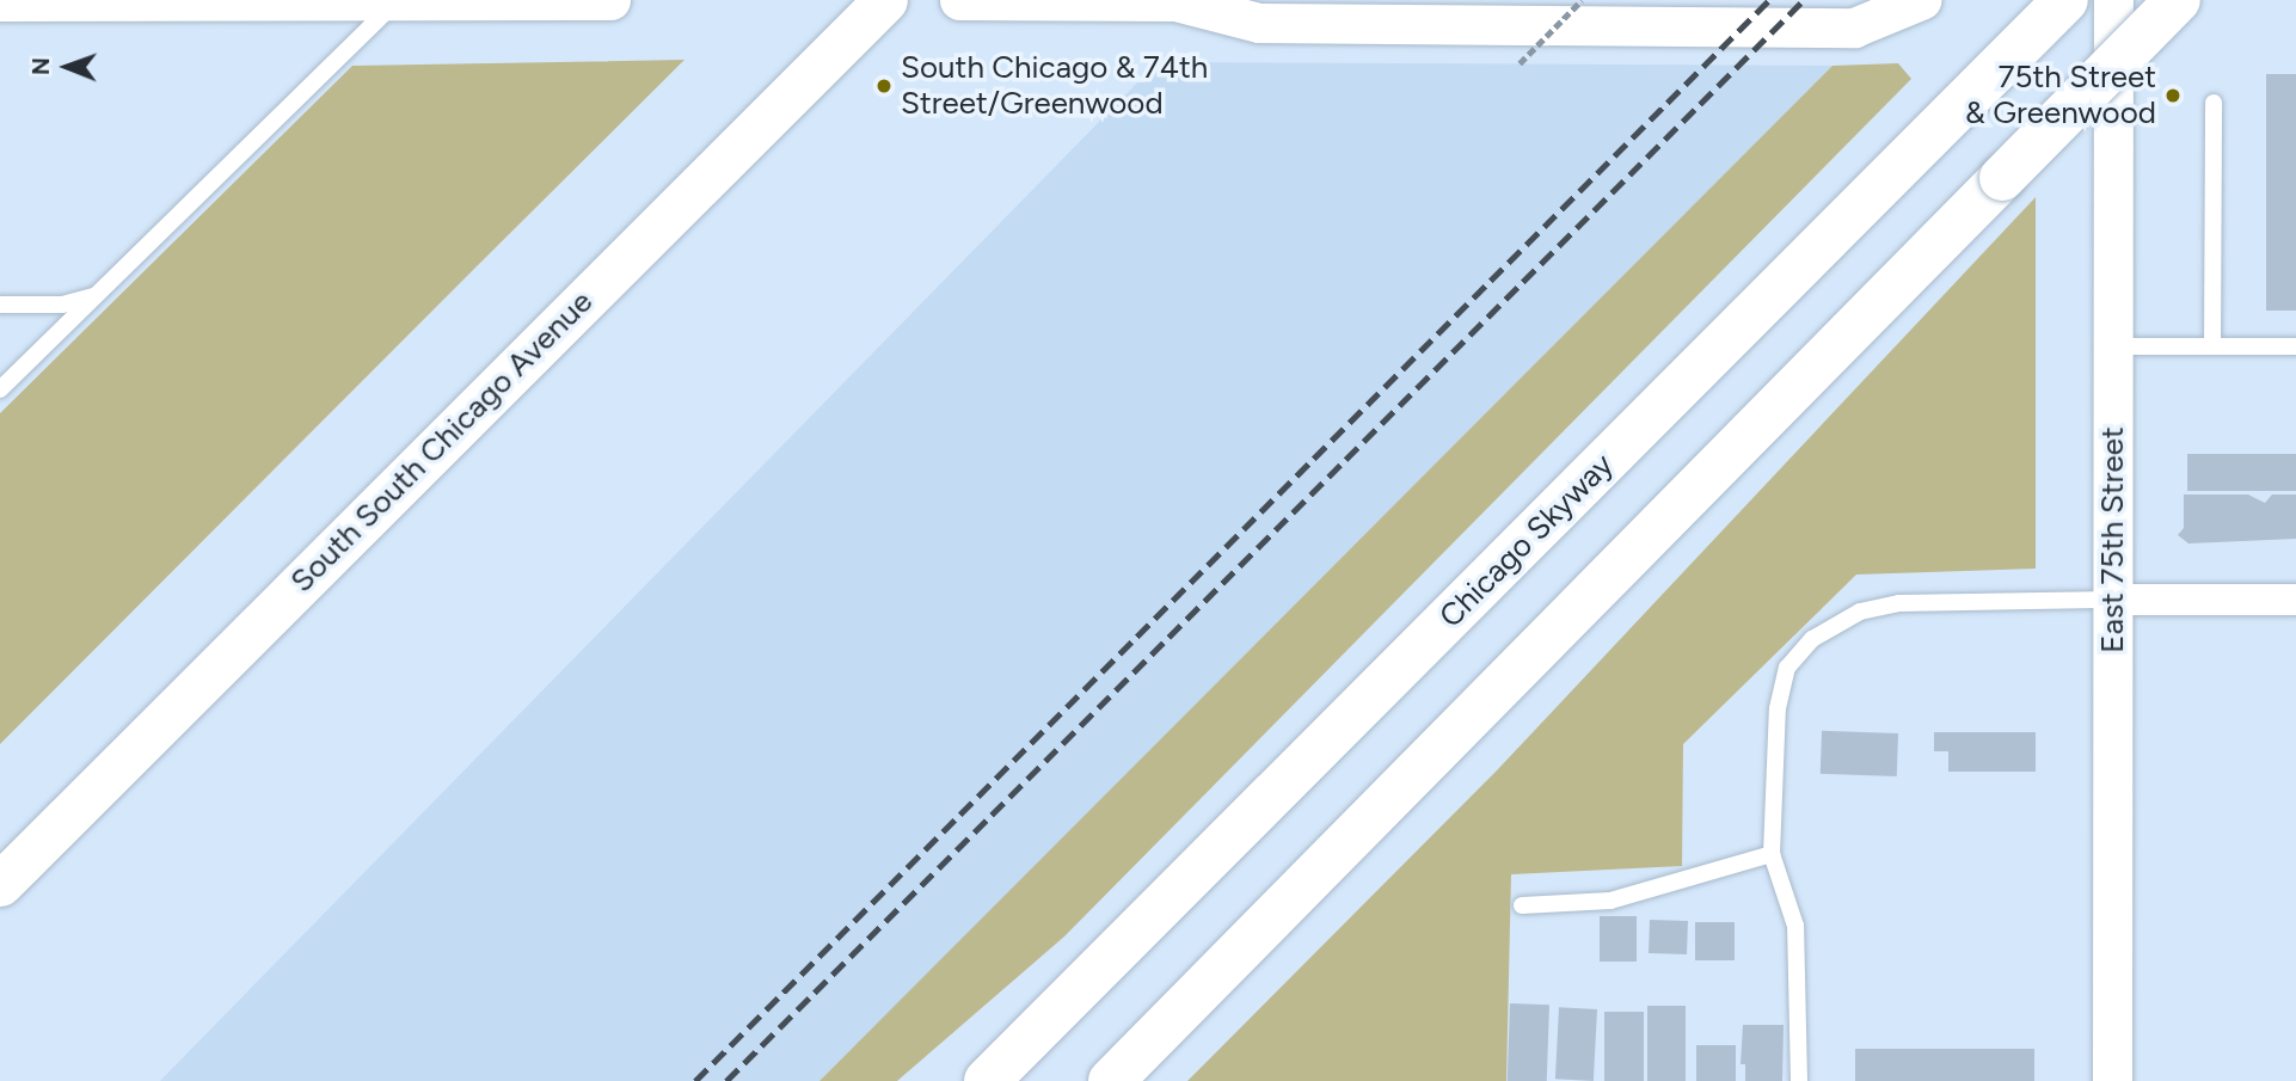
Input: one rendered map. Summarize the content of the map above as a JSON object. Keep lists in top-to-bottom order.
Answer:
{
  "streets": {
    "highway": ["Chicago Skyway"],
    "main road": ["South South Chicago Avenue"],
    "street": ["East 75th Street"]
  },
  "places": ["South Chicago & 74th Street/Greenwood", "75th Street & Greenwood"],
  "north": "left"
}
